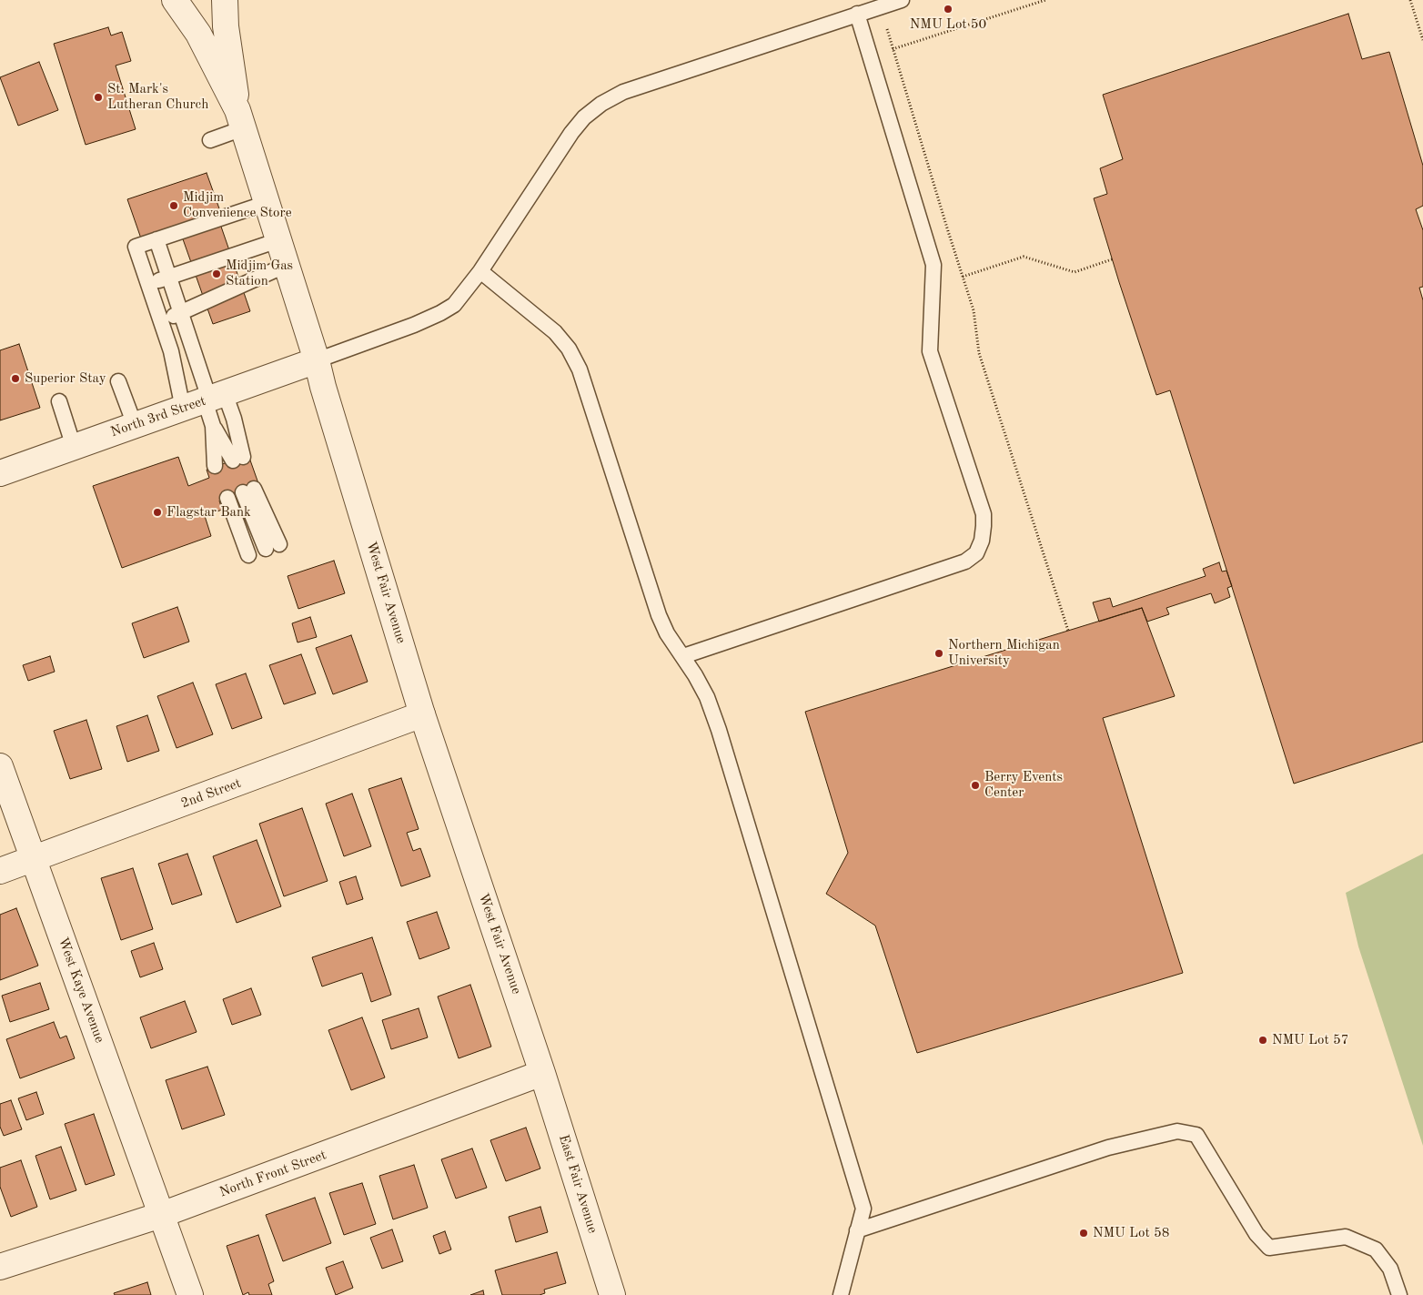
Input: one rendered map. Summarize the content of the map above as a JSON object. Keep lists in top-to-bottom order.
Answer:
{
  "streets": {
    "street": [
      "North 3rd Street",
      "West Fair Avenue",
      "2nd Street",
      "West Kaye Avenue",
      "North Front Street",
      "East Fair Avenue"
    ]
  },
  "crossings": [
    ["North 3rd Street", "West Fair Avenue"],
    ["West Fair Avenue", "2nd Street"],
    ["West Fair Avenue", "North Front Street"],
    ["West Fair Avenue", "East Fair Avenue"],
    ["2nd Street", "West Kaye Avenue"],
    ["West Kaye Avenue", "North Front Street"],
    ["North Front Street", "East Fair Avenue"]
  ],
  "places": [
    "NMU Lot 50",
    "St. Mark's Lutheran Church",
    "Midjim Convenience Store",
    "Midjim Gas Station",
    "Superior Stay",
    "Flagstar Bank",
    "Northern Michigan University",
    "Berry Events Center",
    "NMU Lot 57",
    "NMU Lot 58"
  ]
}
